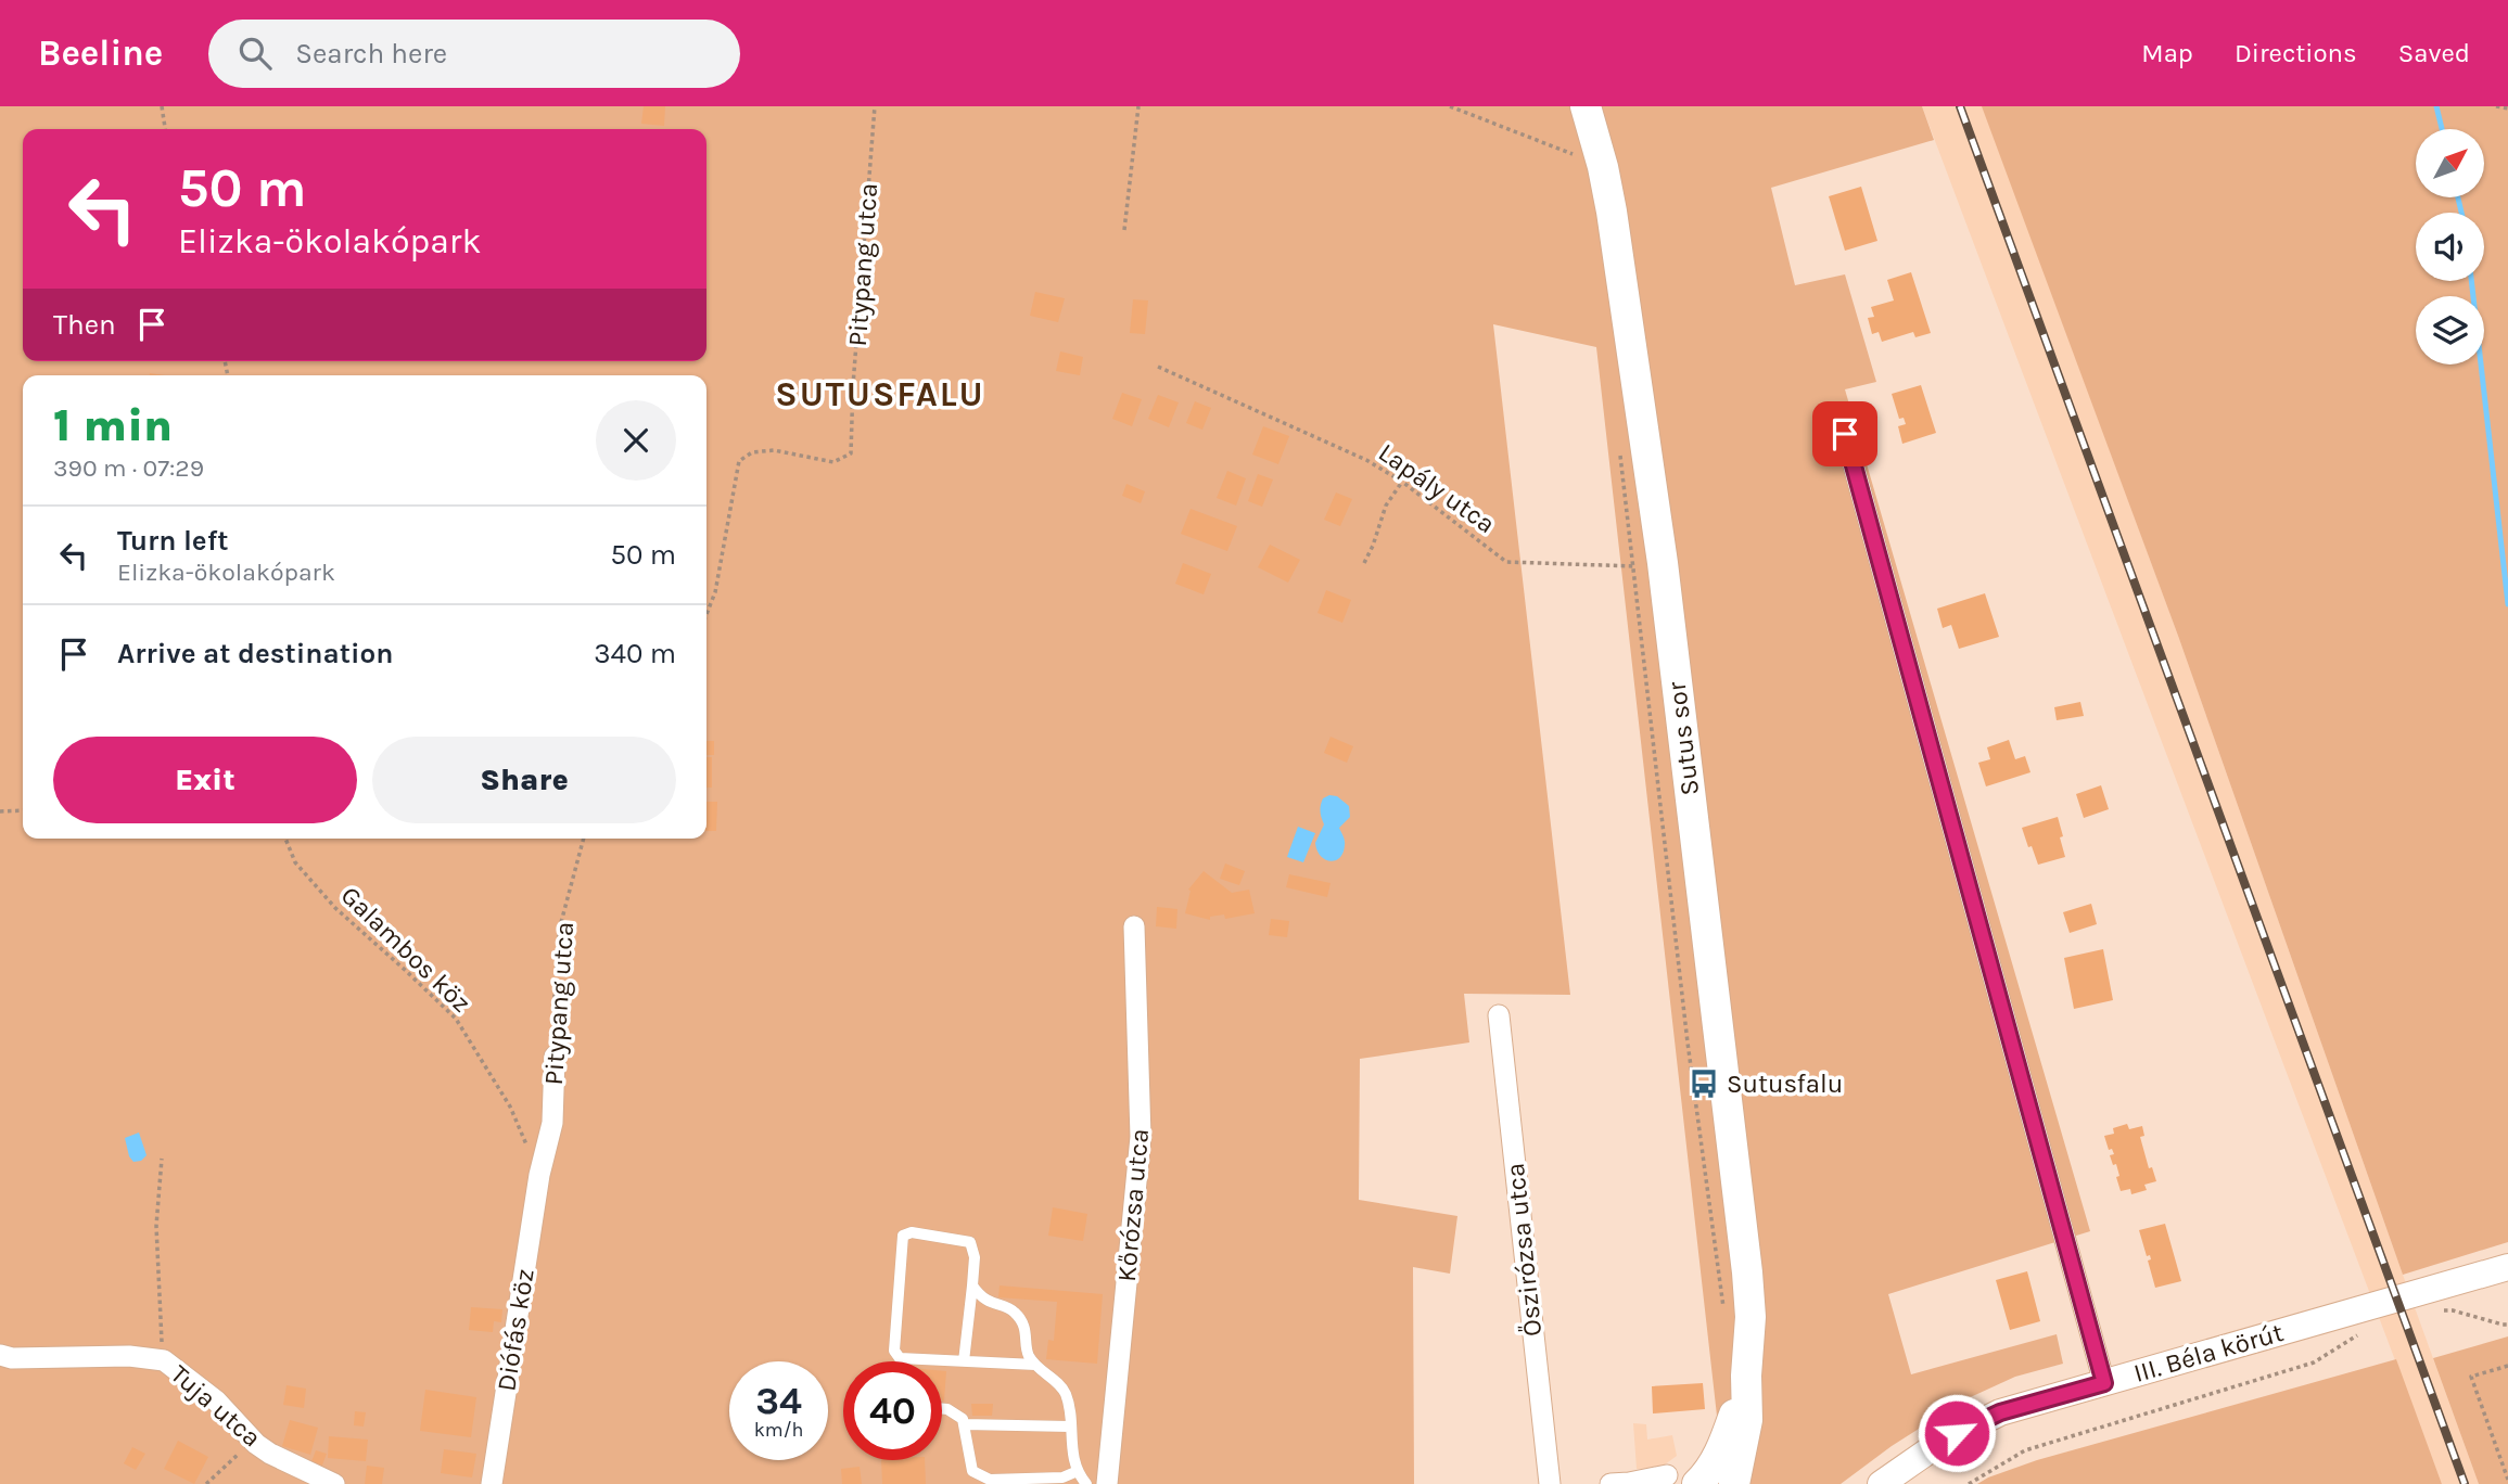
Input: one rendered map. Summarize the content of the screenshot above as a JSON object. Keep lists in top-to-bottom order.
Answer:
{
  "streets": {
    "main road": ["Sutus sor"],
    "street": [
      "Pitypang utca",
      "Kőrózsa utca",
      "Őszirózsa utca",
      "Diófás köz",
      "III. Béla körút",
      "Tuja utca"
    ],
    "path": ["Lapály utca", "Galambos köz"]
  },
  "crossings": [
    ["Pitypang utca", "Galambos köz"],
    ["Pitypang utca", "Diófás köz"],
    ["Lapály utca", "Sutus sor"],
    ["Galambos köz", "Diófás köz"]
  ],
  "districts": ["SUTUSFALU"],
  "places": {
    "bus stop": ["Sutusfalu"]
  },
  "north": "top right",
  "page": {
    "header": "Beeline",
    "search": "Search here",
    "nav": ["Map", "Directions", "Saved"],
    "turn": ["50 m", "Elizka-ökolakópark"],
    "then": "Then",
    "heading": ["1 min", "390 m · 07:29"],
    "list": [
      {
        "name": "Turn left",
        "note": "Elizka-ökolakópark",
        "value": "50 m"
      },
      {
        "name": "Arrive at destination",
        "value": "340 m"
      }
    ],
    "buttons": ["Exit", "Share"],
    "speed": "34 km/h",
    "limit": "40"
  }
}
